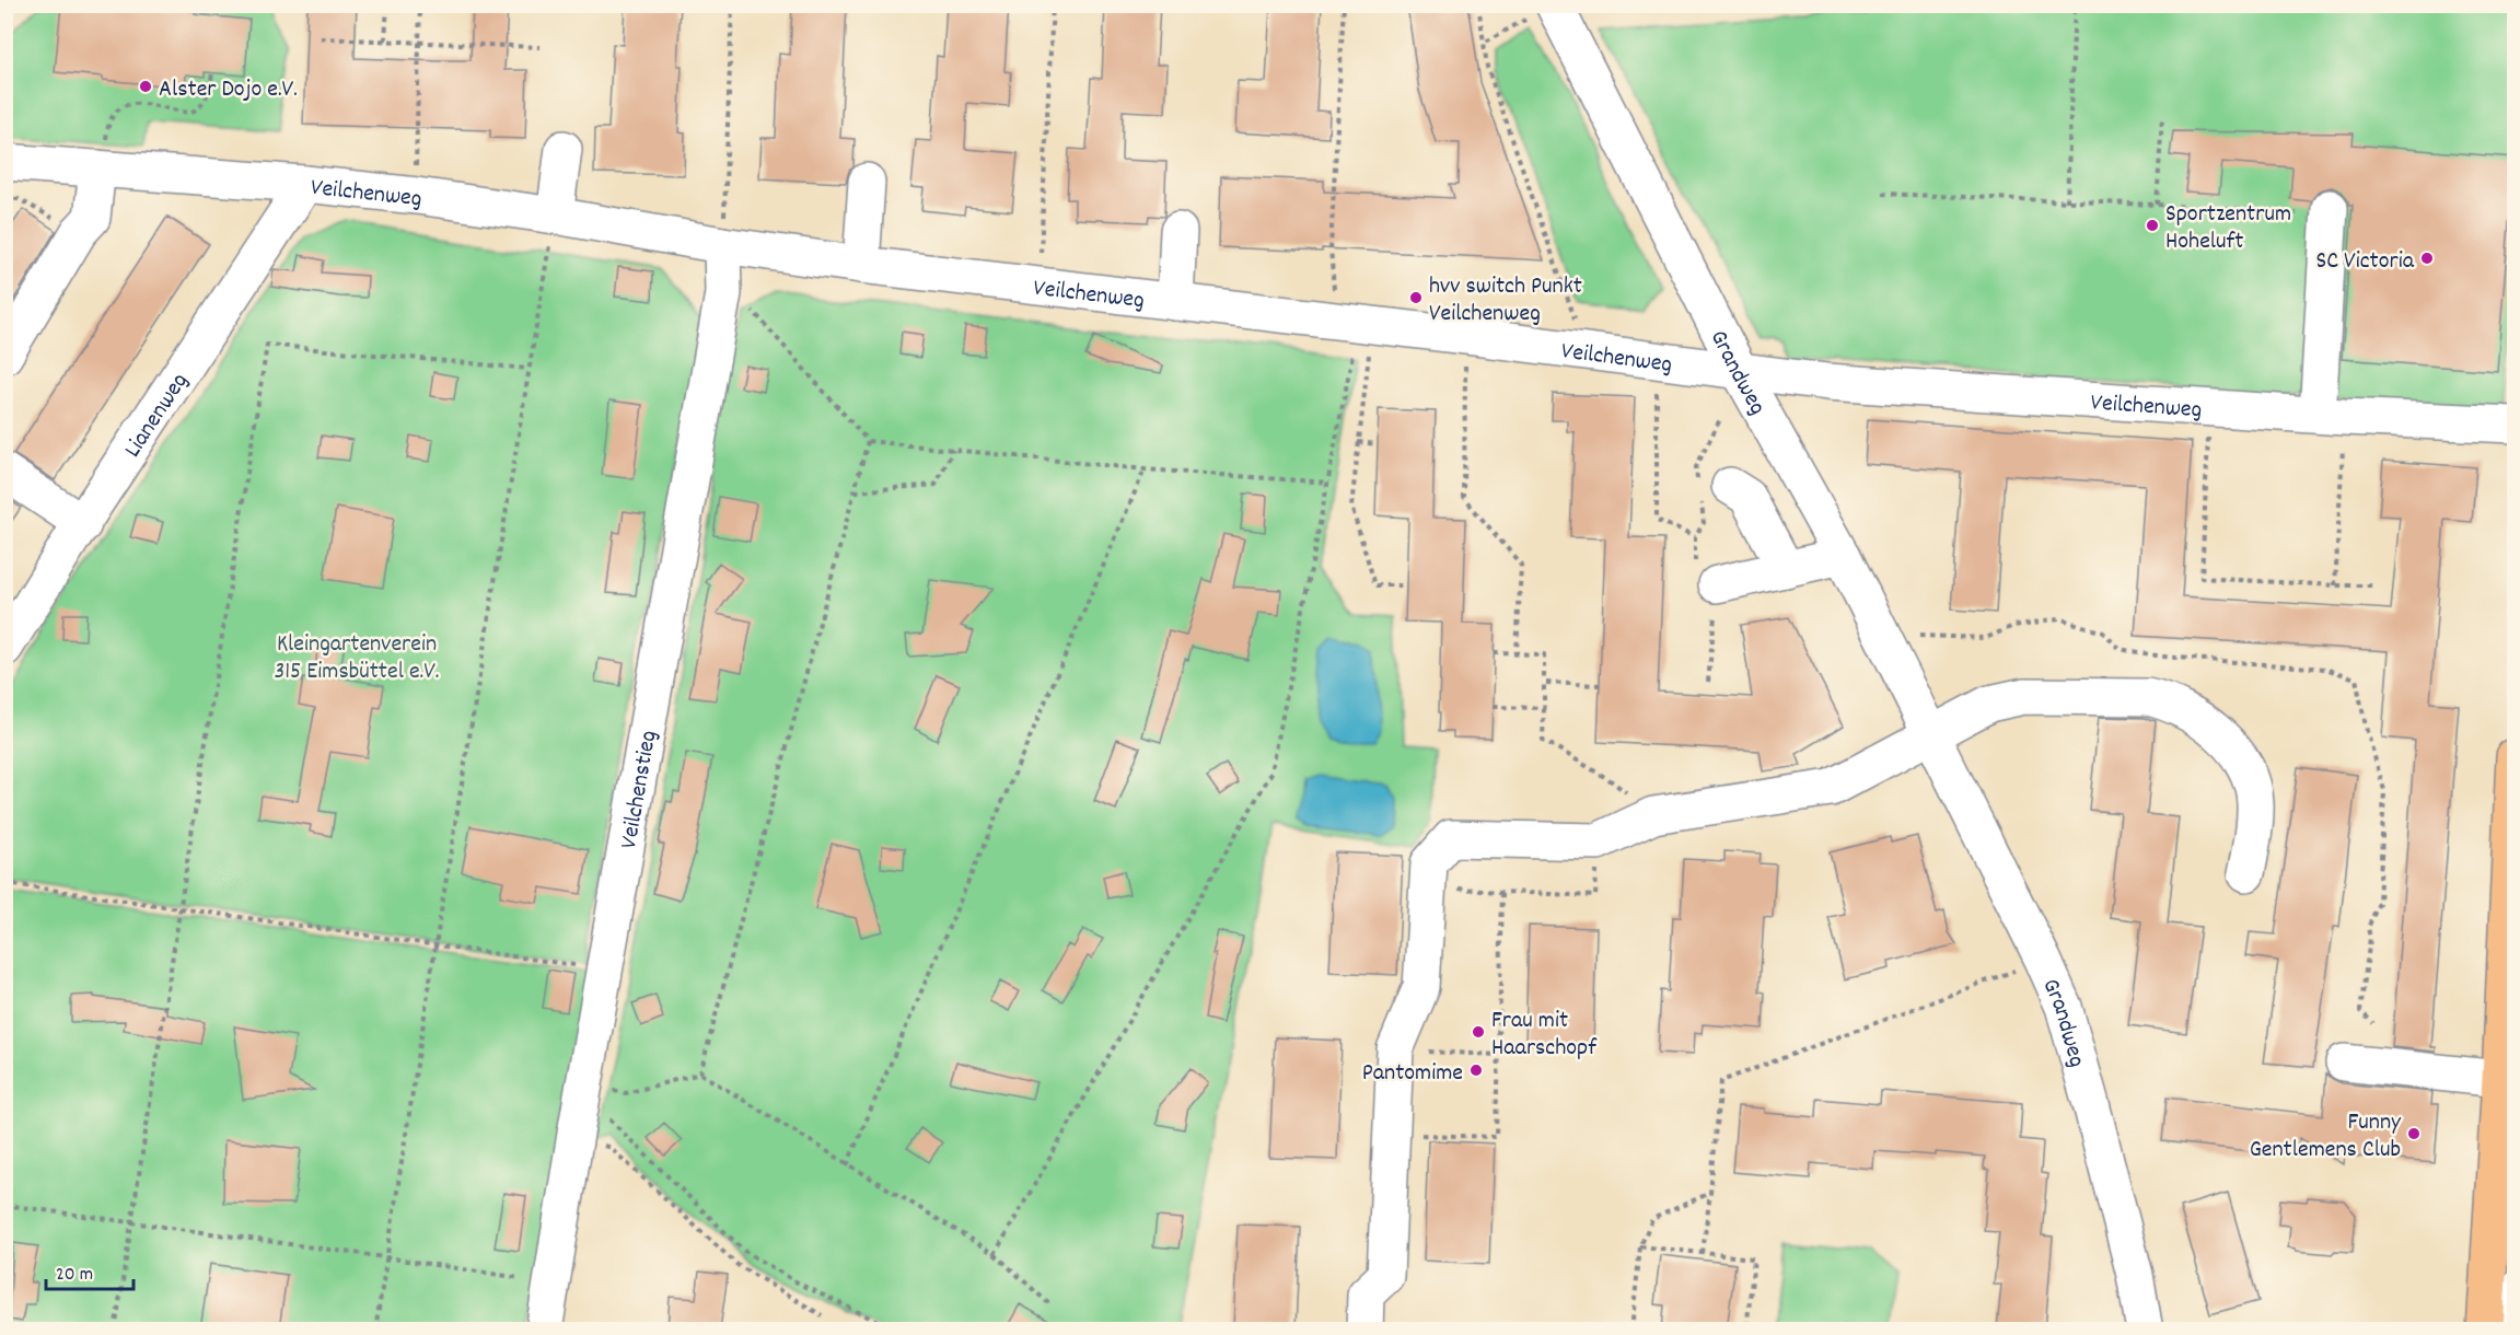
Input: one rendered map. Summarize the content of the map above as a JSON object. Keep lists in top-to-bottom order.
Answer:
{
  "streets": {
    "street": [
      "Veilchenweg",
      "Grandweg",
      "Lianenweg",
      "Veilchenstieg"
    ]
  },
  "crossings": [
    ["Veilchenweg", "Grandweg"],
    ["Veilchenweg", "Lianenweg"],
    ["Veilchenweg", "Veilchenstieg"]
  ],
  "parks": ["Kleingartenverein 315 Eimsbüttel e.V."],
  "places": [
    "Alster Dojo e.V.",
    "Sportzentrum Hoheluft",
    "SC Victoria",
    "hvv switch Punkt Veilchenweg",
    "Frau mit Haarschopf",
    "Pantomime",
    "Funny Gentlemens Club"
  ],
  "scale_bar": "20 m"
}
